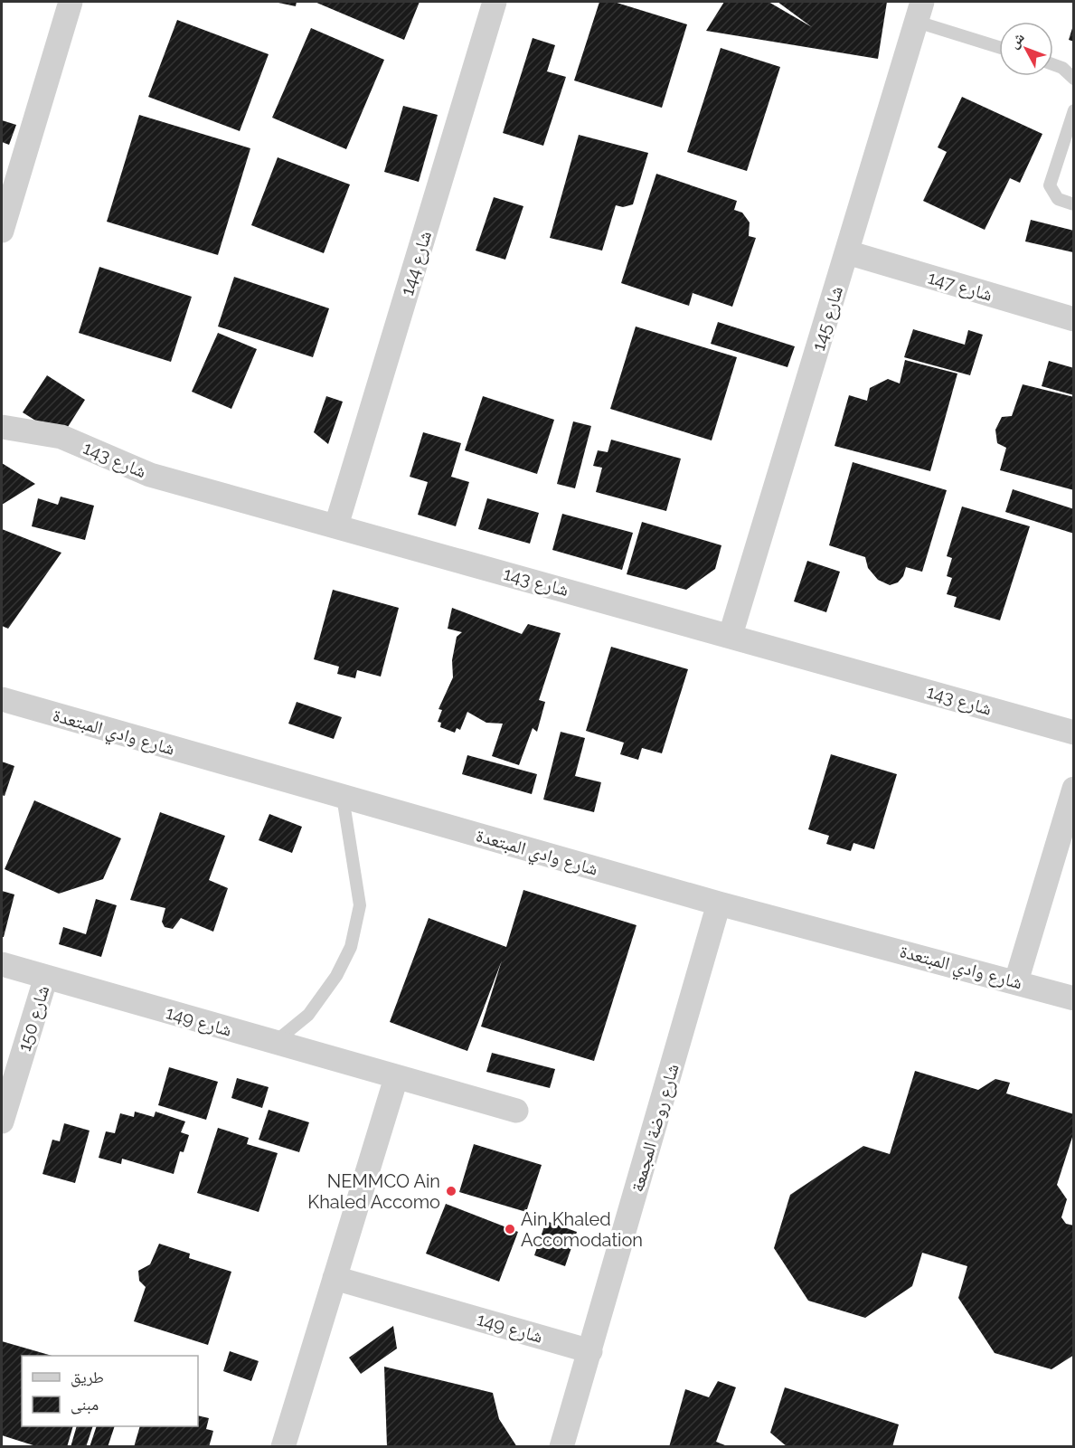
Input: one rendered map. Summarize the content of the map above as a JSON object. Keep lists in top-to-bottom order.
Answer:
{
  "streets": {
    "street": [
      "شارع 144",
      "شارع 147",
      "شارع 145",
      "شارع 143",
      "شارع وادي المبتعدة",
      "شارع 150",
      "شارع 149",
      "شارع روضة المجمعة"
    ]
  },
  "crossings": [
    ["شارع 144", "شارع 143"],
    ["شارع 147", "شارع 145"],
    ["شارع 145", "شارع 143"],
    ["شارع وادي المبتعدة", "شارع روضة المجمعة"],
    ["شارع 150", "شارع 149"],
    ["شارع 149", "شارع روضة المجمعة"]
  ],
  "places": ["NEMMCO Ain Khaled Accomo", "Ain Khaled Accomodation"],
  "legend": ["طريق", "مبنى"],
  "north": "top left"
}
